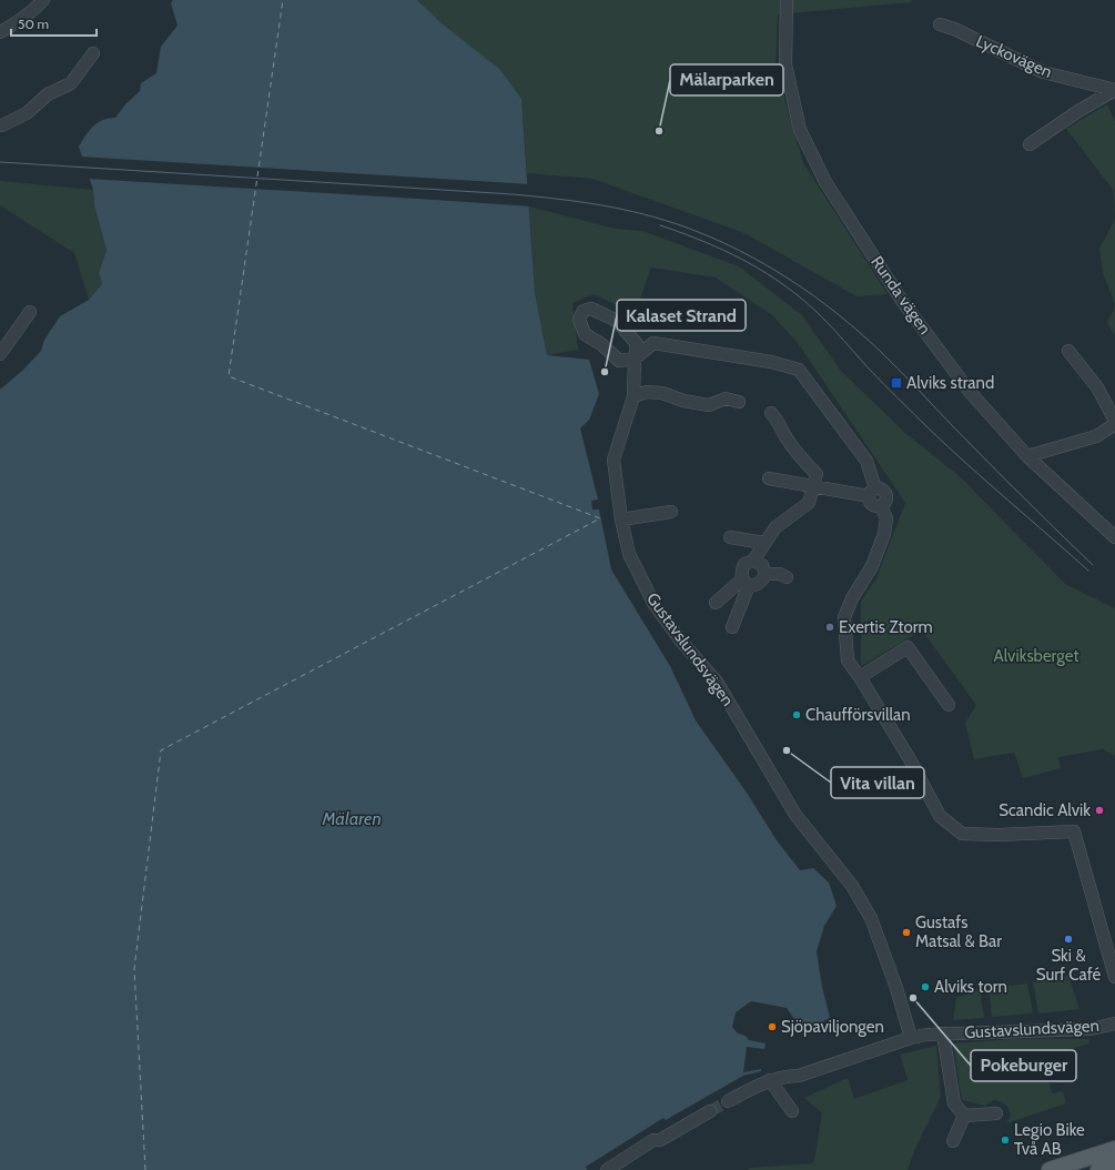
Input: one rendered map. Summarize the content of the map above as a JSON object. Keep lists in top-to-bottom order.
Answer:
{
  "streets": {
    "street": ["Lyckovägen", "Runda vägen", "Gustavslundsvägen"]
  },
  "water": ["Mälaren"],
  "parks": ["Alviksberget"],
  "places": {
    "other": [
      "Mälarparken",
      "Kalaset Strand",
      "Exertis Ztorm",
      "Chaufförsvillan",
      "Vita villan",
      "Scandic Alvik",
      "Gustafs Matsal & Bar",
      "Ski & Surf Café",
      "Alviks torn",
      "Pokeburger",
      "Sjöpaviljongen",
      "Legio Bike Två AB"
    ],
    "transit": ["Alviks strand"]
  },
  "scale_bar": "50 m"
}
